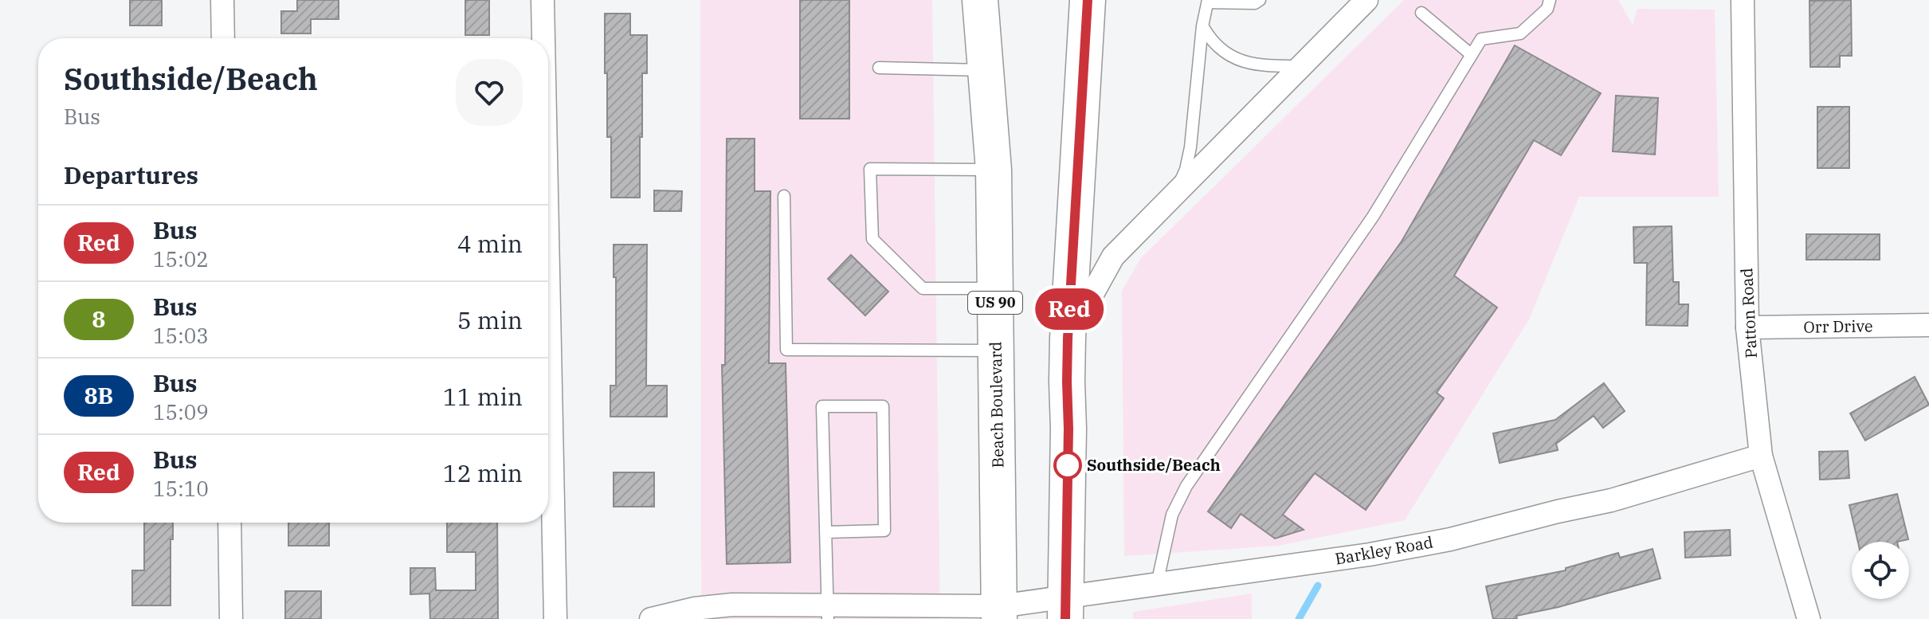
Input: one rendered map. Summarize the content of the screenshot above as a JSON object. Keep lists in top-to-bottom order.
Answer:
{
  "streets": {
    "highway": ["US 90", "Beach Boulevard"],
    "street": ["Patton Road", "Orr Drive", "Barkley Road"]
  },
  "crossings": [
    ["Patton Road", "Orr Drive"],
    ["Patton Road", "Barkley Road"],
    ["Beach Boulevard", "Barkley Road"]
  ],
  "places": ["Southside/Beach"],
  "lines": ["bus line Red"],
  "page": {
    "on_map": "Red",
    "heading": [
      ["Southside/Beach", "Bus"],
      "Departures"
    ],
    "list": [
      {
        "mark": "Red",
        "name": "Bus",
        "note": "15:02",
        "value": "4 min"
      },
      {
        "mark": "8",
        "name": "Bus",
        "note": "15:03",
        "value": "5 min"
      },
      {
        "mark": "8B",
        "name": "Bus",
        "note": "15:09",
        "value": "11 min"
      },
      {
        "mark": "Red",
        "name": "Bus",
        "note": "15:10",
        "value": "12 min"
      }
    ]
  }
}
